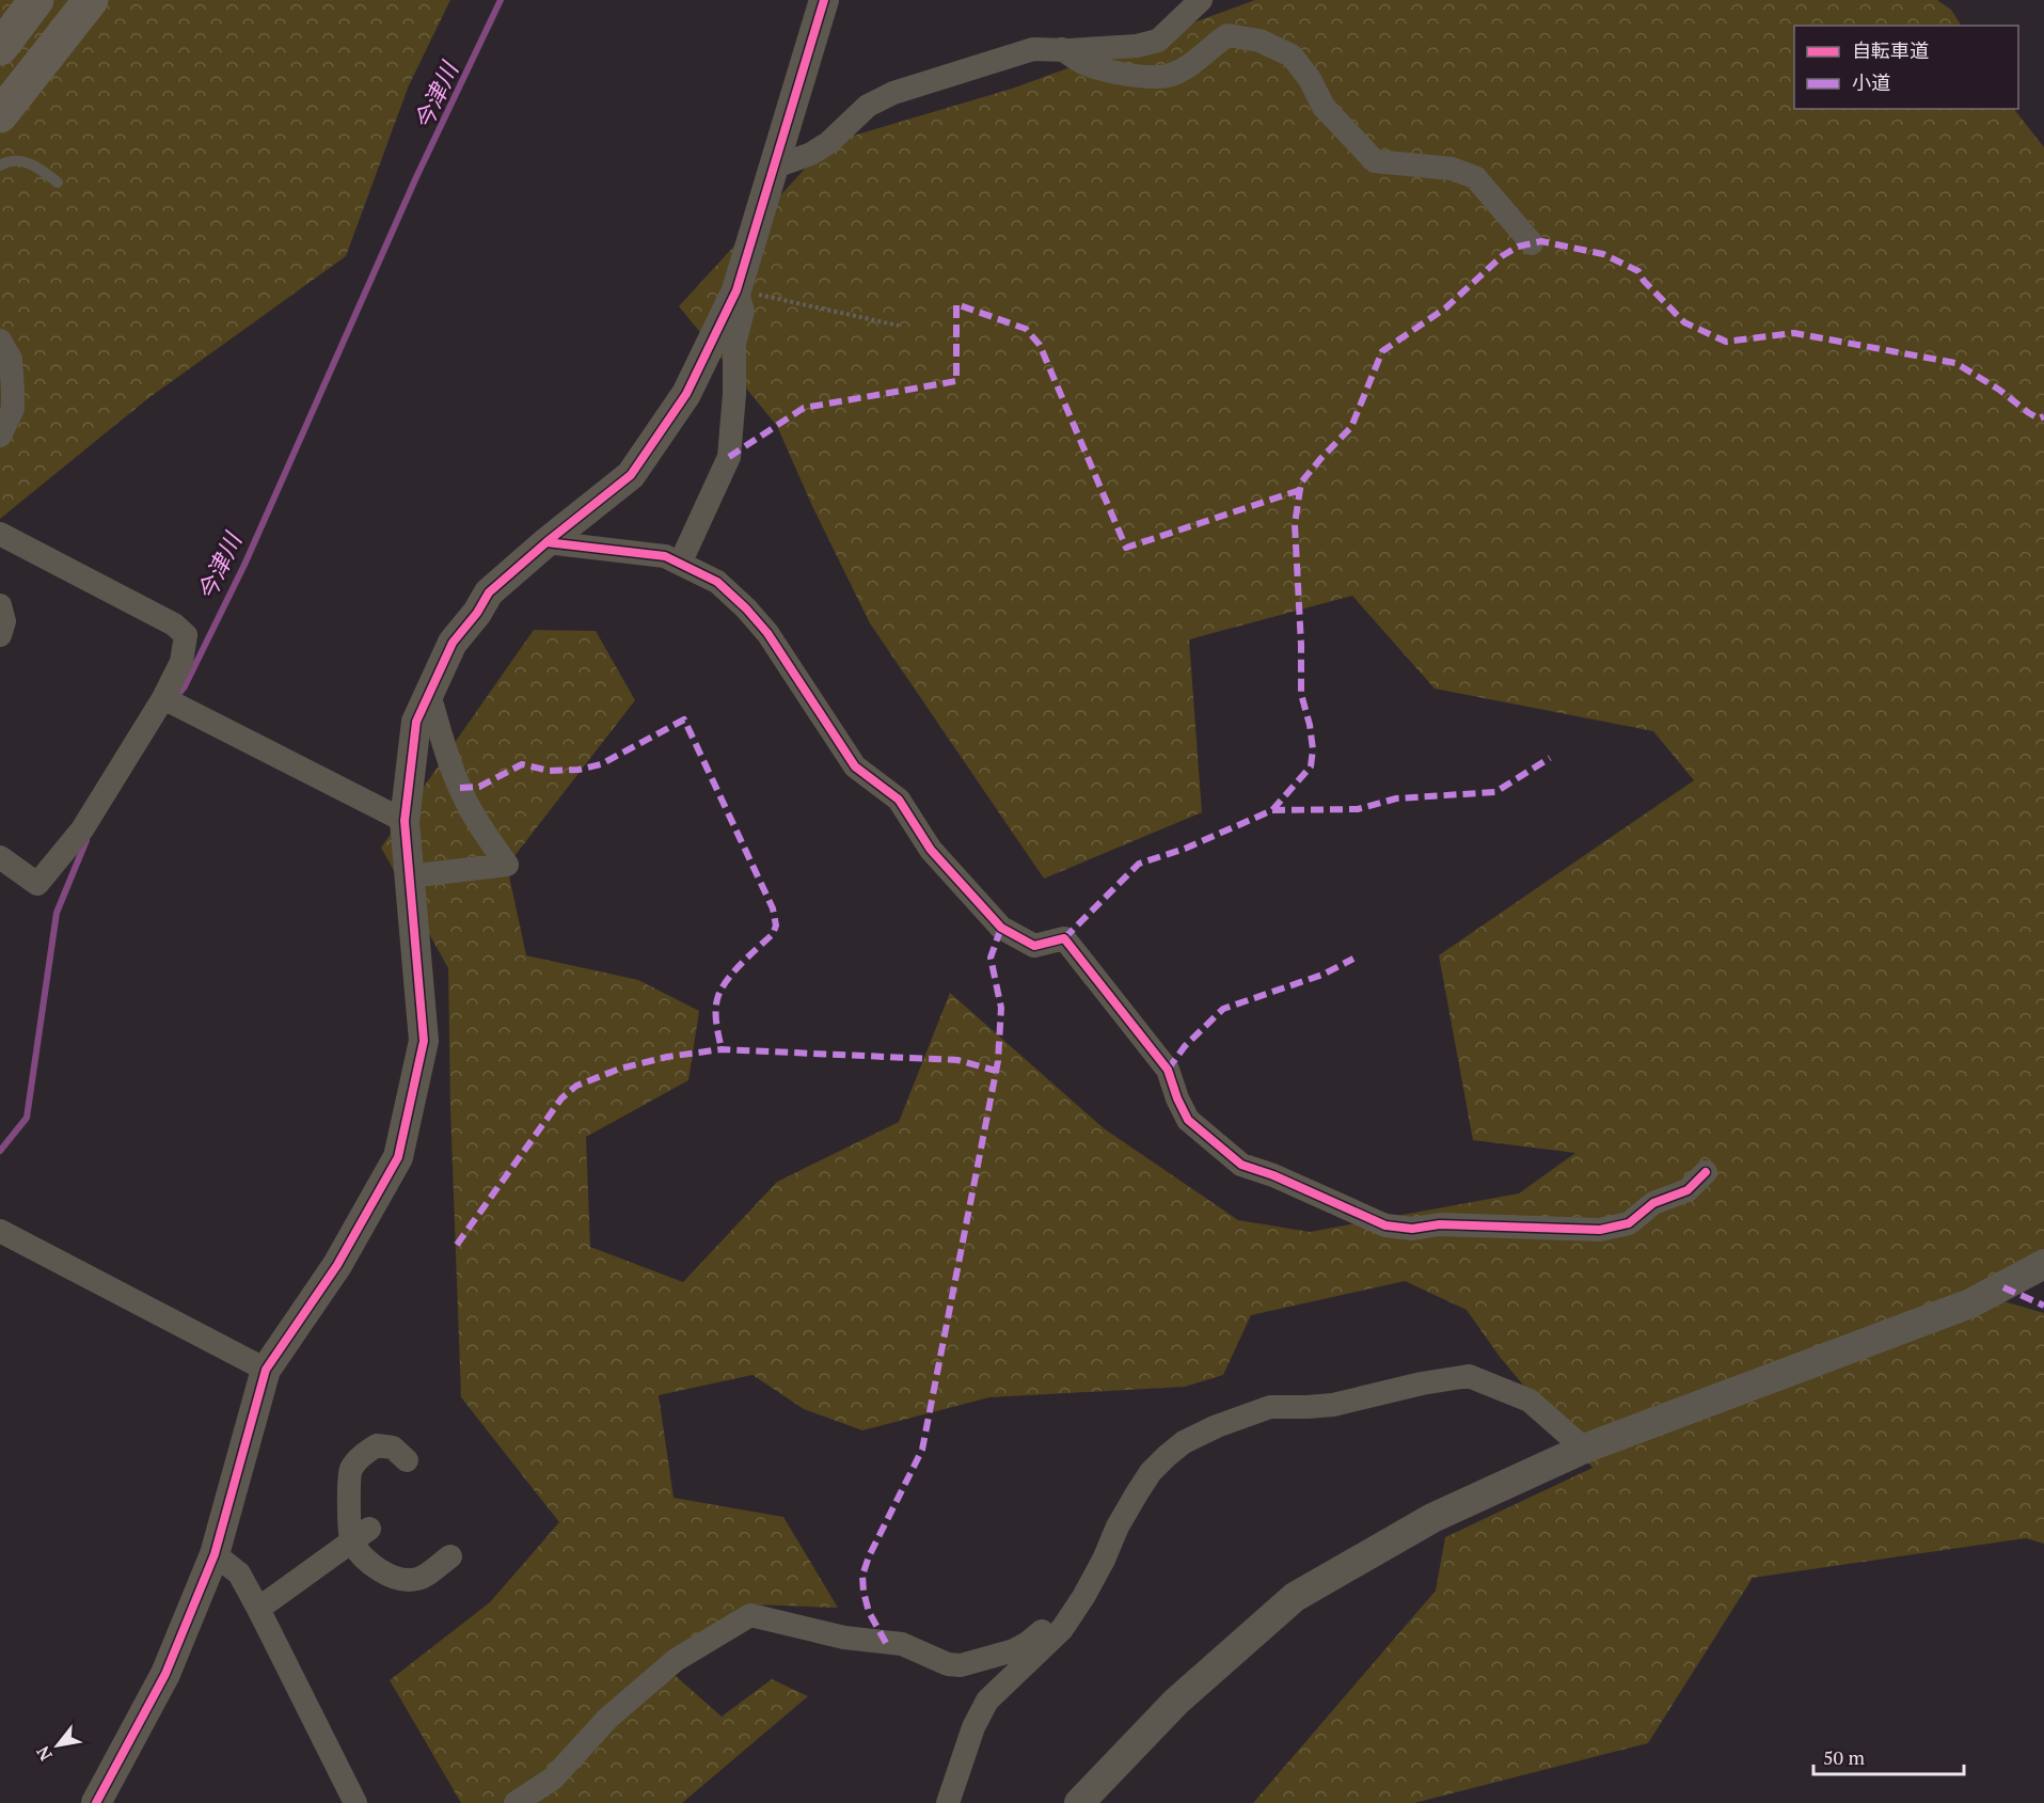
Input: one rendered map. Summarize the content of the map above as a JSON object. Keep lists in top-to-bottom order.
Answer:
{
  "water": ["今津川"],
  "legend": ["自転車道", "小道"],
  "scale_bar": "50 m",
  "north": "bottom left"
}
